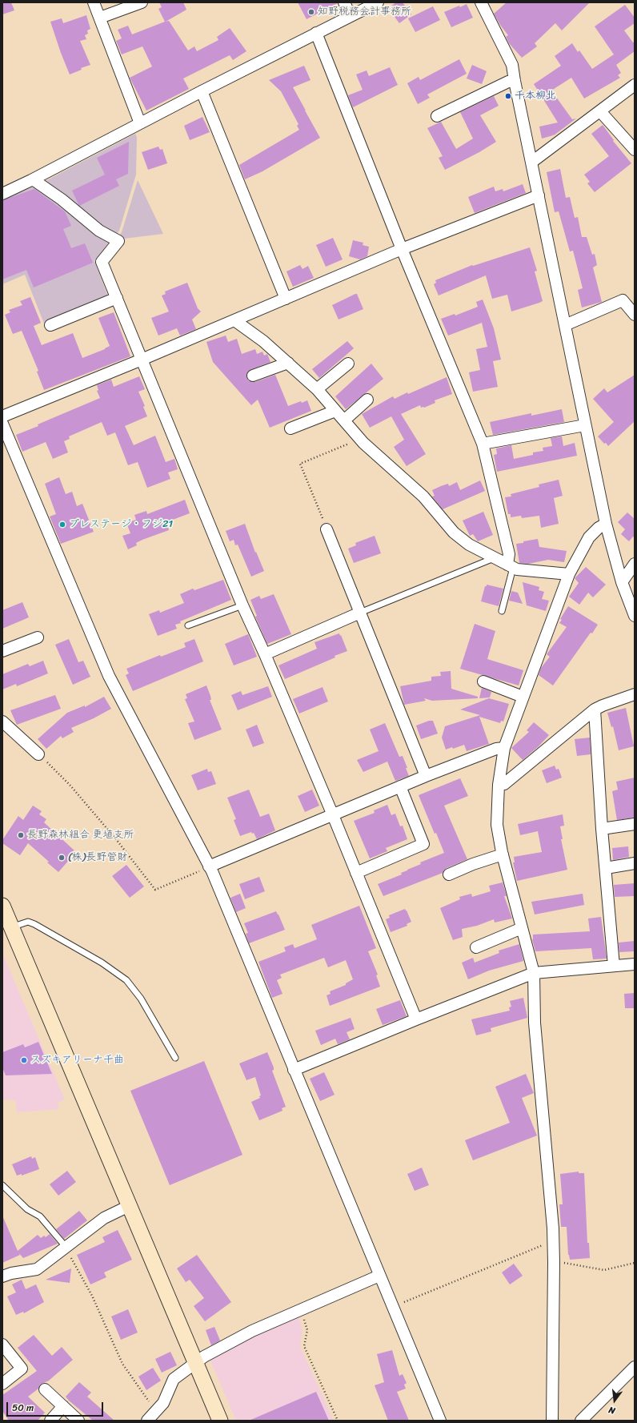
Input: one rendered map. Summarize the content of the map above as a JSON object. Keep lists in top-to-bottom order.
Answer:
{
  "places": [
    "知野税務会計事務所",
    "千本柳北",
    "プレステージ・フジ21",
    "長野森林組合 更埴支所",
    "(株)長野管財",
    "スズキアリーナ千曲"
  ],
  "scale_bar": "50 m",
  "north": "bottom"
}
